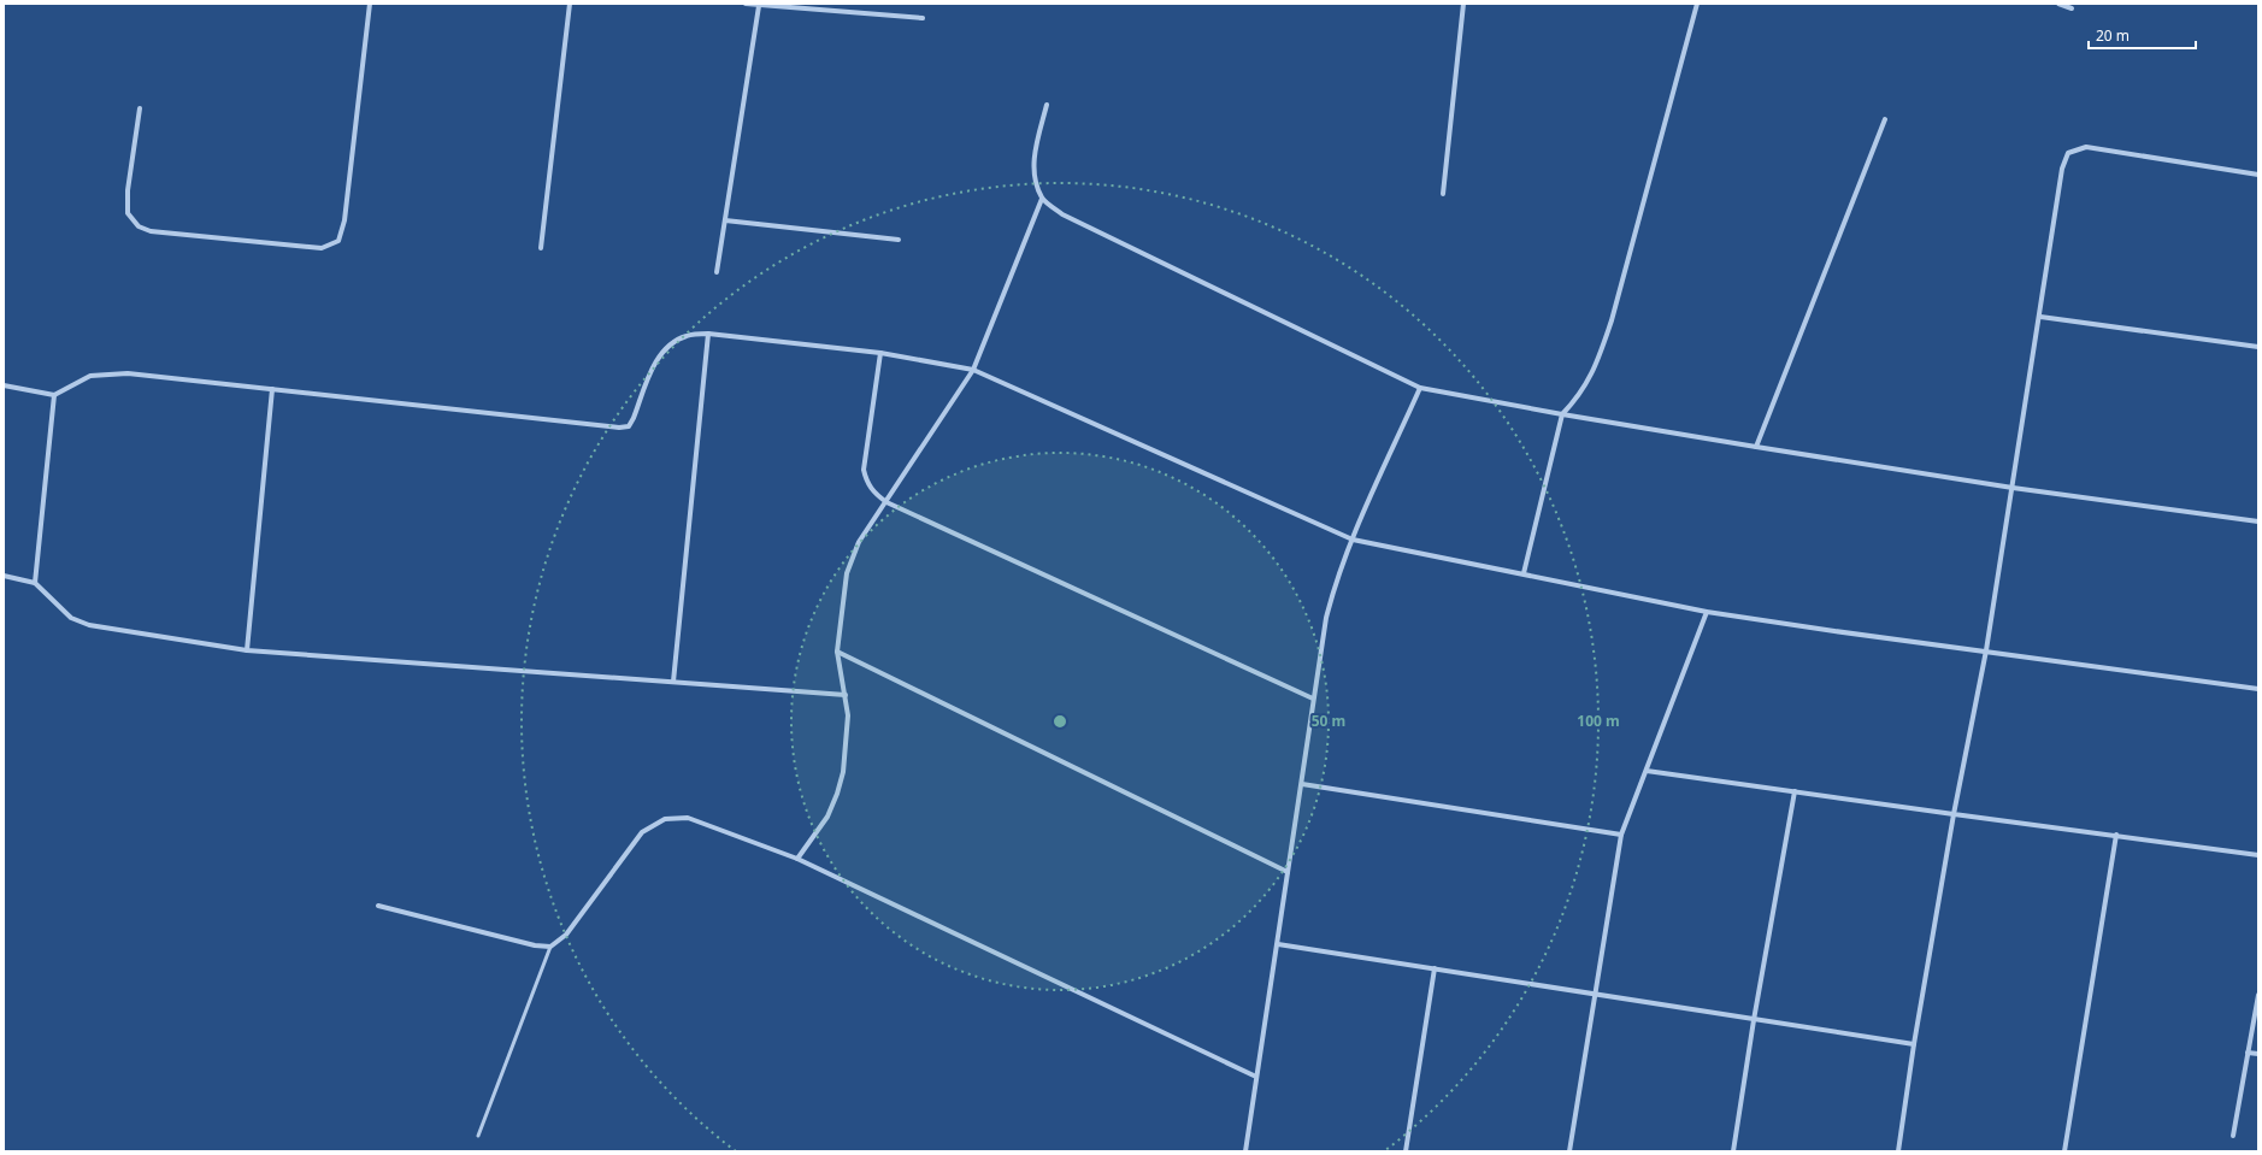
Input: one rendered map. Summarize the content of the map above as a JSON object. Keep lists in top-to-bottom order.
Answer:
{
  "scale_bar": "20 m",
  "rings": ["50 m", "100 m"]
}
